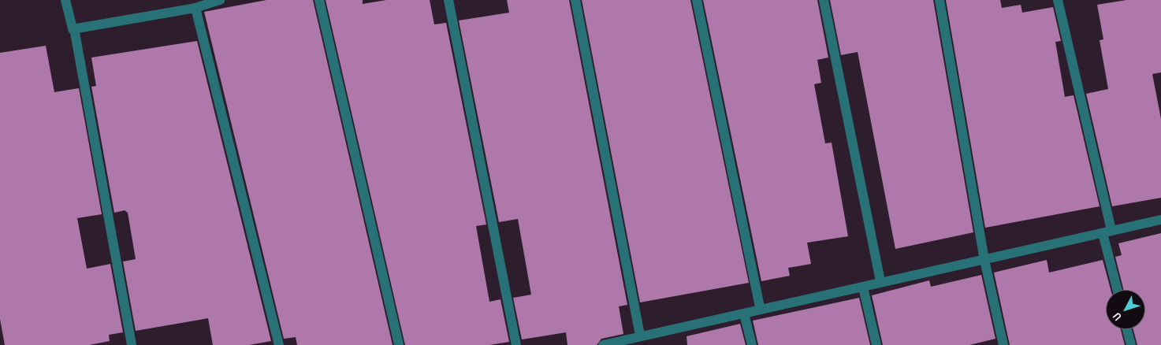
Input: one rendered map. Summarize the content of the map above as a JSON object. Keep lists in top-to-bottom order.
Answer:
{
  "north": "bottom left"
}
